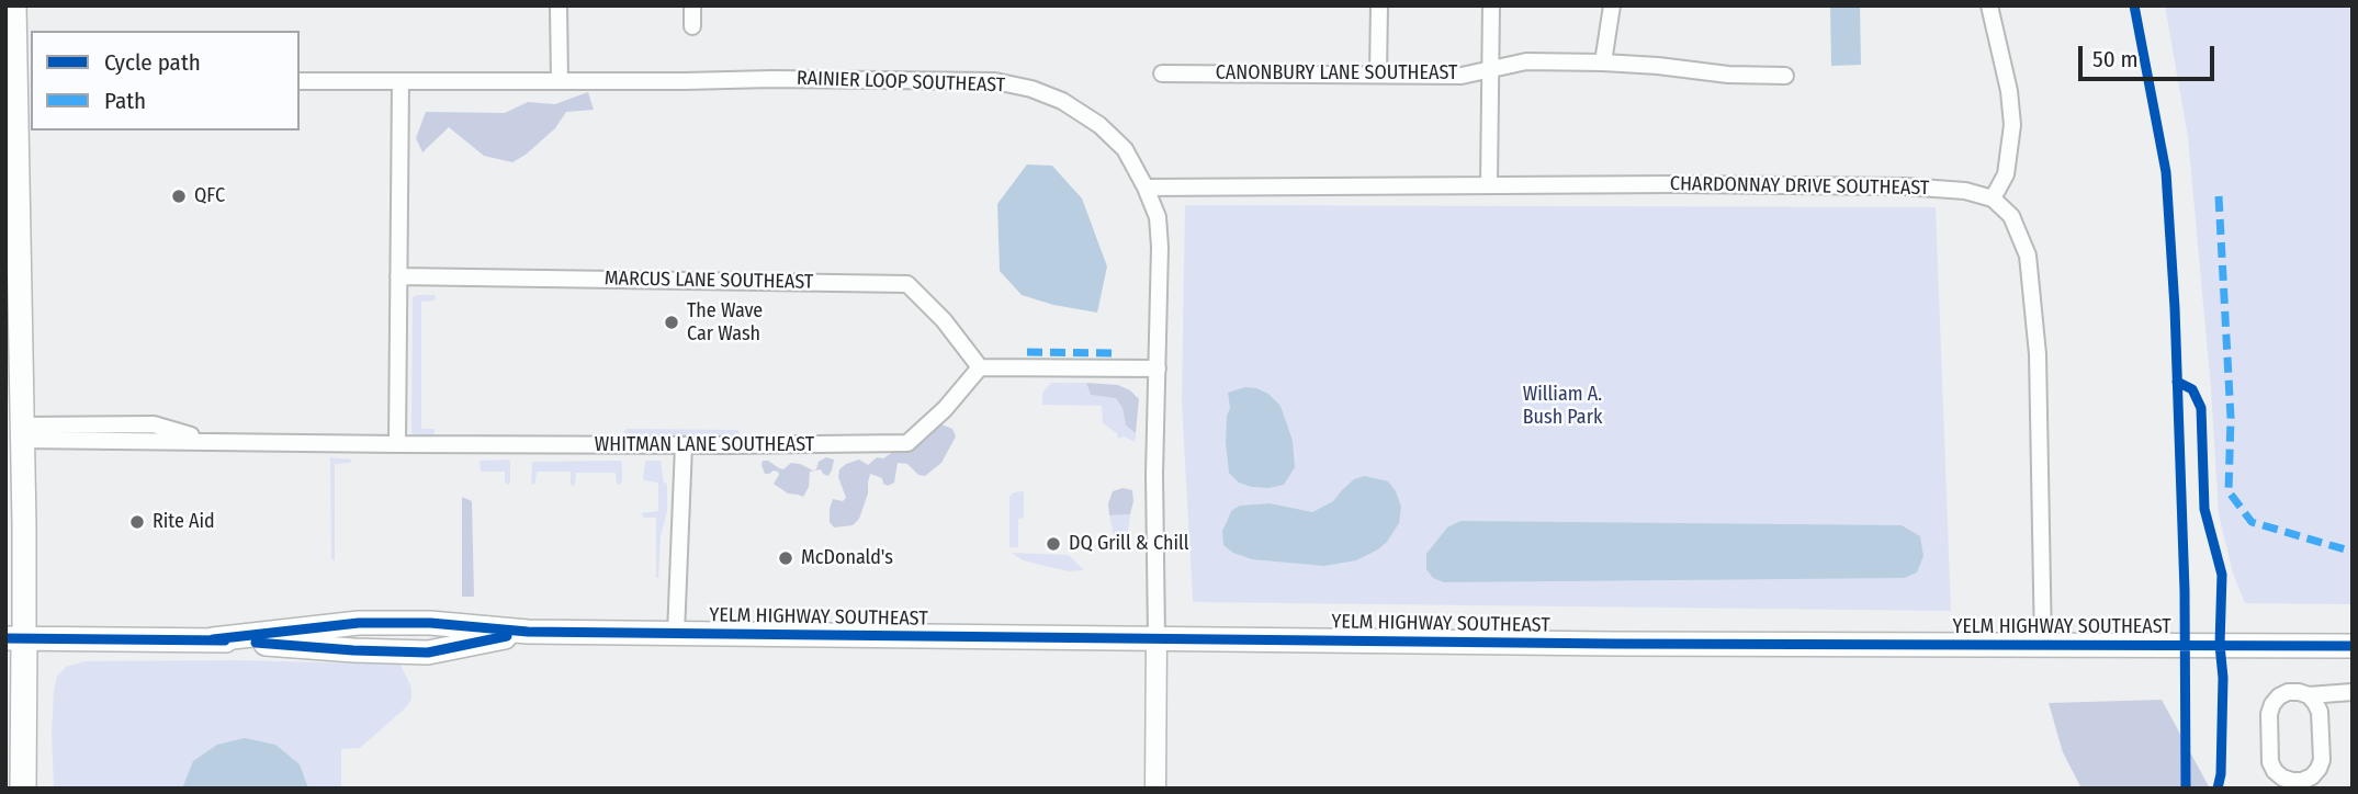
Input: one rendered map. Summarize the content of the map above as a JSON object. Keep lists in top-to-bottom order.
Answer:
{
  "streets": {
    "main road": ["YELM HIGHWAY SOUTHEAST"],
    "street": [
      "CANONBURY LANE SOUTHEAST",
      "RAINIER LOOP SOUTHEAST",
      "CHARDONNAY DRIVE SOUTHEAST",
      "MARCUS LANE SOUTHEAST",
      "WHITMAN LANE SOUTHEAST"
    ]
  },
  "crossings": [
    ["RAINIER LOOP SOUTHEAST", "CHARDONNAY DRIVE SOUTHEAST"],
    ["RAINIER LOOP SOUTHEAST", "YELM HIGHWAY SOUTHEAST"],
    ["MARCUS LANE SOUTHEAST", "WHITMAN LANE SOUTHEAST"]
  ],
  "parks": ["William A. Bush Park"],
  "places": [
    "QFC",
    "The Wave Car Wash",
    "Rite Aid",
    "DQ Grill & Chill",
    "McDonald's"
  ],
  "legend": ["Cycle path", "Path"],
  "scale_bar": "50 m"
}
